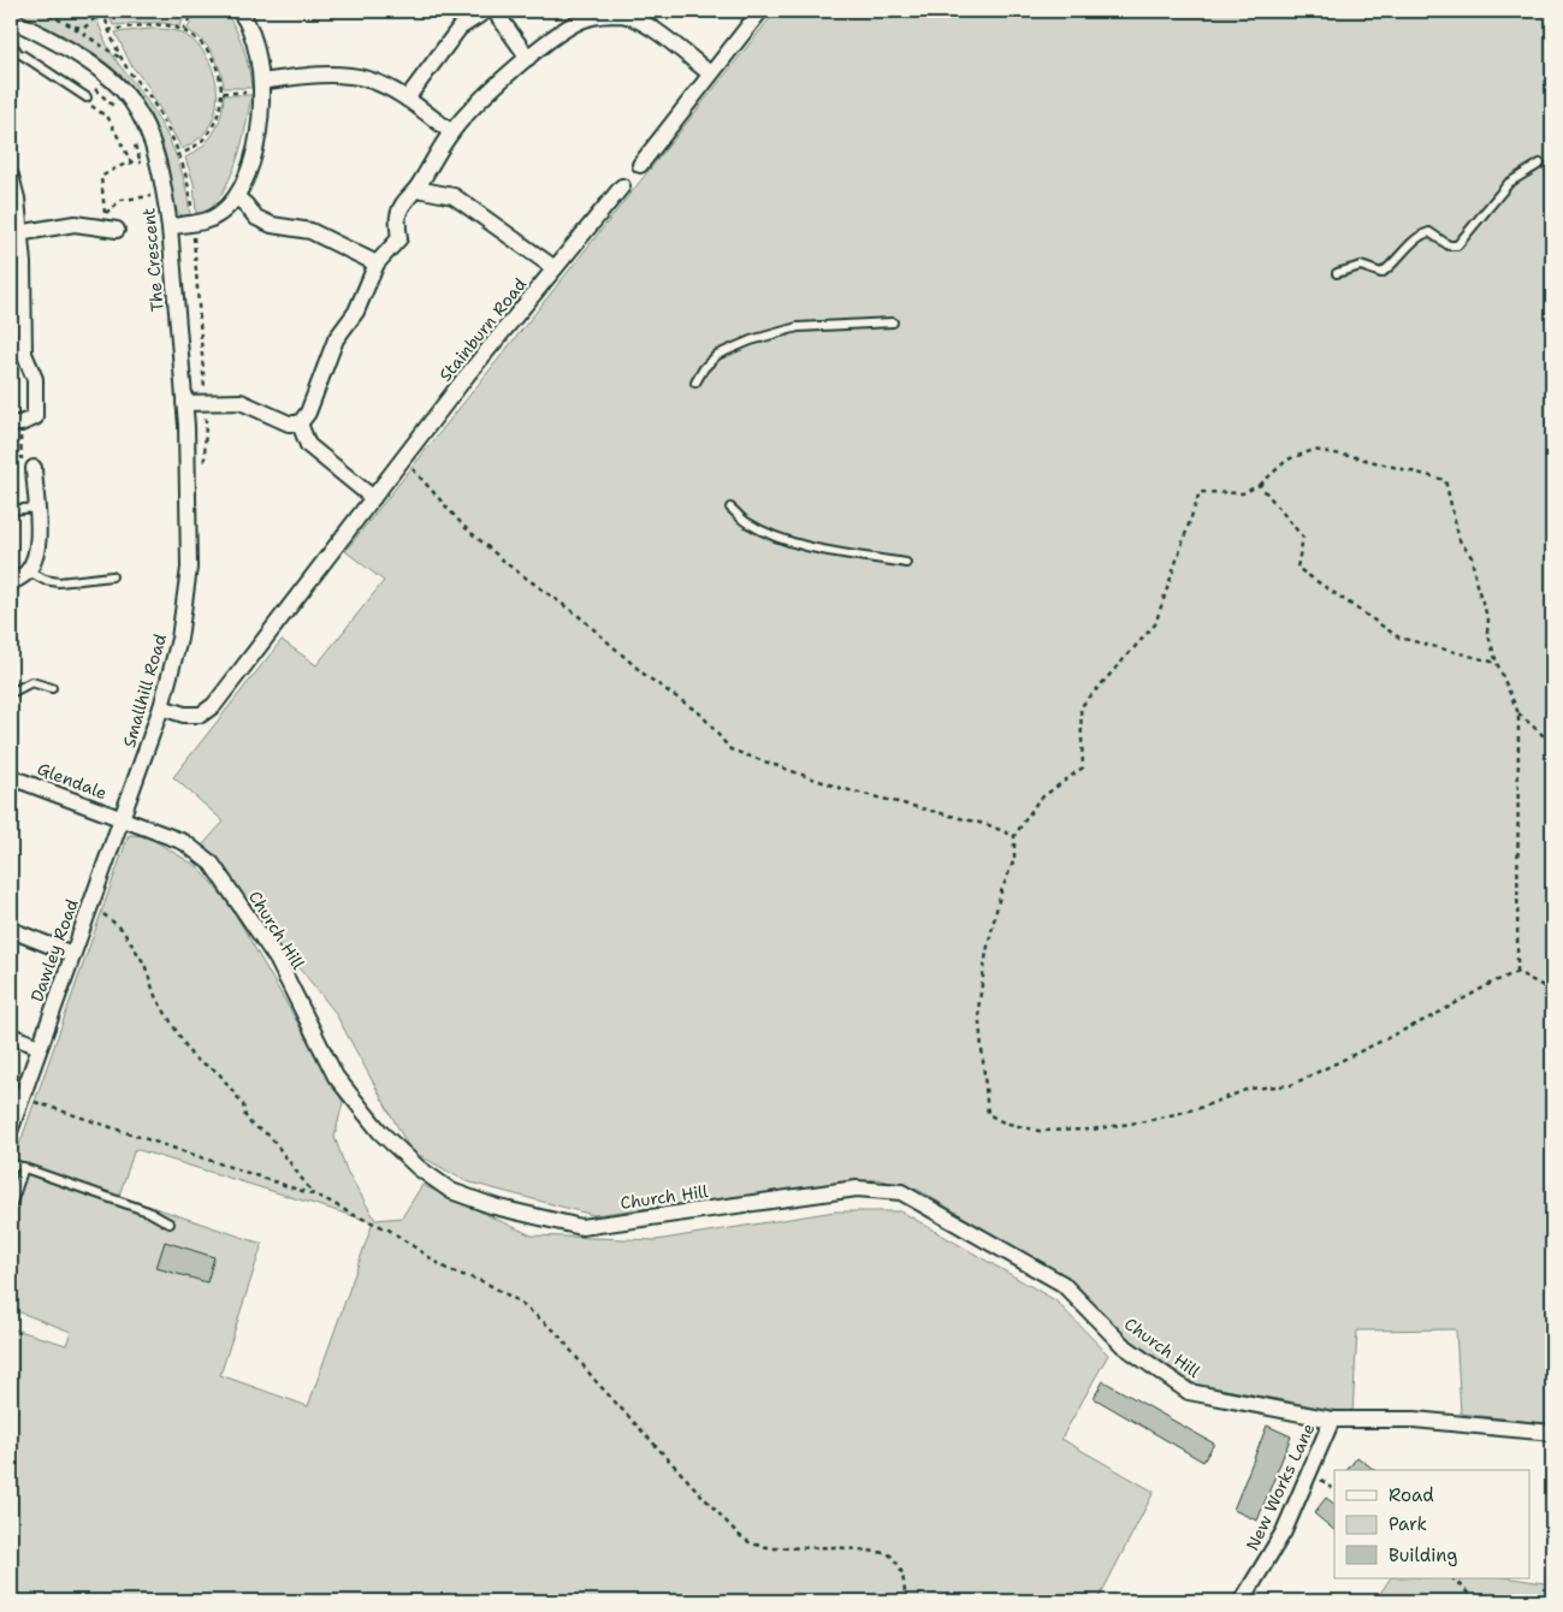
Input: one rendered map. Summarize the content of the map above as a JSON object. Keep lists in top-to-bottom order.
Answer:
{
  "streets": {
    "street": [
      "The Crescent",
      "Stainburn Road",
      "Smallhill Road",
      "Glendale",
      "Church Hill",
      "Dawley Road",
      "New Works Lane"
    ]
  },
  "crossings": [
    ["The Crescent", "Smallhill Road"],
    ["Stainburn Road", "Smallhill Road"],
    ["Smallhill Road", "Glendale"],
    ["Smallhill Road", "Church Hill"],
    ["Smallhill Road", "Dawley Road"],
    ["Glendale", "Church Hill"],
    ["Glendale", "Dawley Road"],
    ["Church Hill", "Dawley Road"],
    ["Church Hill", "New Works Lane"]
  ],
  "legend": ["Road", "Park", "Building"]
}
